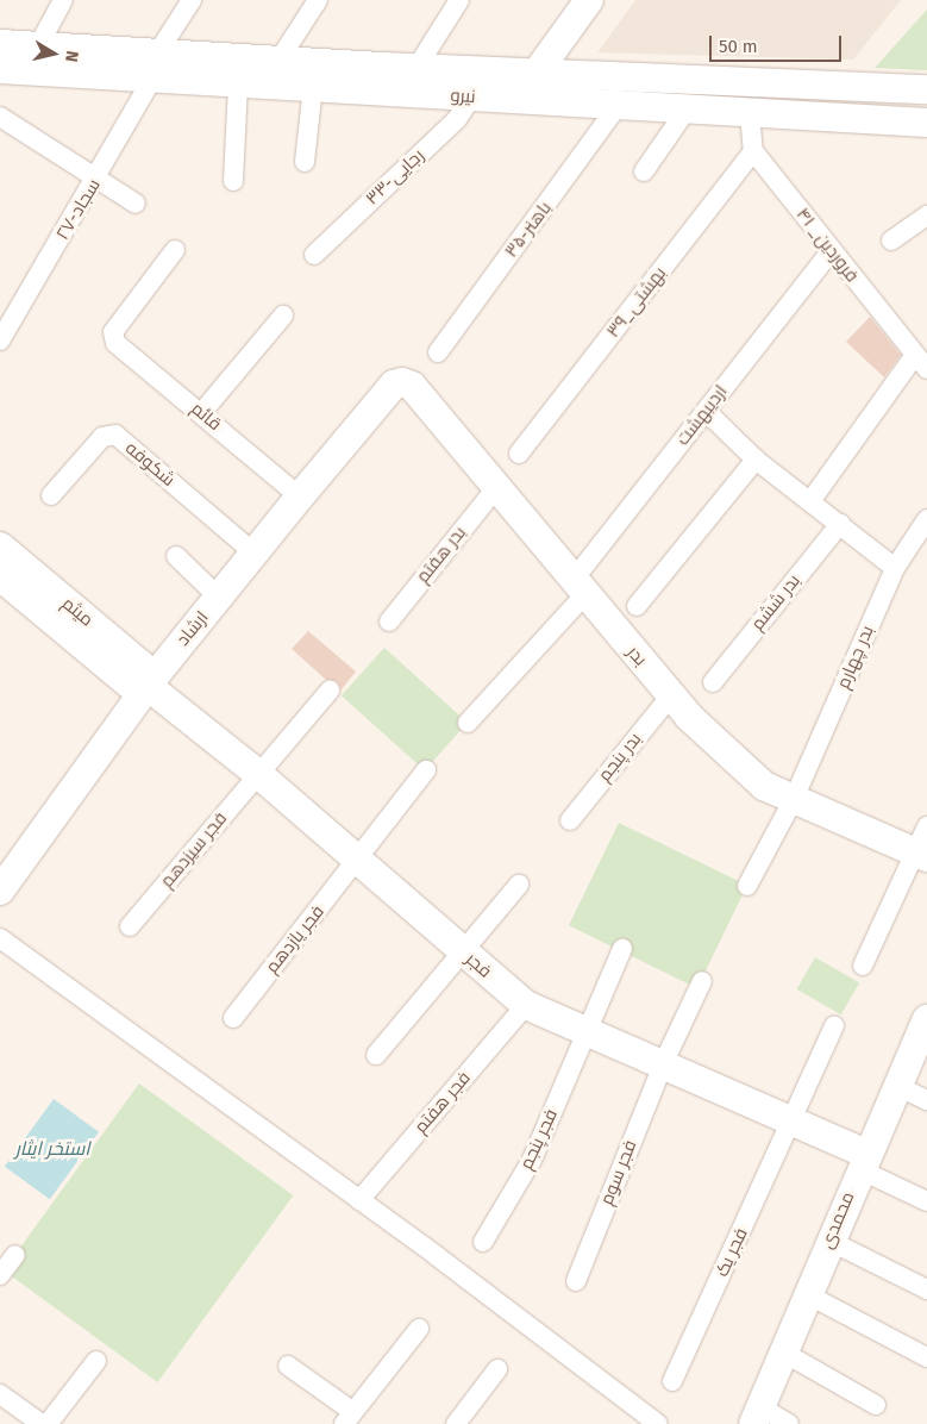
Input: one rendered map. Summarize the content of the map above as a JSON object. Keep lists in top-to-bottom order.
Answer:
{
  "streets": {
    "street": [
      "نیرو",
      "۳۳-رجایی",
      "۲۷-سجاد",
      "۳۵-باهنر",
      "۴۱ _فروردین",
      "۳۹_بهشتی",
      "اردیبهشت",
      "قائم",
      "شکوفه",
      "بدر هفتم",
      "بدر ششم",
      "میثم",
      "ارشاد",
      "بدر",
      "بدر چهارم",
      "بدر پنجم",
      "فجر سیزدهم",
      "فجر یازدهم",
      "فجر",
      "فجر هفتم",
      "فجر پنجم",
      "فجر سوم",
      "محمدی",
      "فجر یک"
    ]
  },
  "crossings": [
    ["نیرو", "۳۳-رجایی"],
    ["نیرو", "۲۷-سجاد"],
    ["نیرو", "۳۵-باهنر"],
    ["۴۱ _فروردین", "۳۹_بهشتی"],
    ["۴۱ _فروردین", "اردیبهشت"],
    ["اردیبهشت", "بدر"],
    ["قائم", "ارشاد"],
    ["شکوفه", "ارشاد"],
    ["بدر هفتم", "بدر"],
    ["میثم", "ارشاد"],
    ["میثم", "فجر"],
    ["ارشاد", "بدر"],
    ["ارشاد", "فجر"],
    ["بدر", "بدر چهارم"],
    ["بدر", "بدر پنجم"],
    ["فجر سیزدهم", "فجر"],
    ["فجر یازدهم", "فجر"],
    ["فجر", "فجر هفتم"],
    ["فجر", "فجر پنجم"],
    ["فجر", "فجر سوم"],
    ["فجر", "محمدی"],
    ["فجر", "فجر یک"]
  ],
  "water": ["استخر ایثار"],
  "scale_bar": "50 m",
  "north": "right"
}
